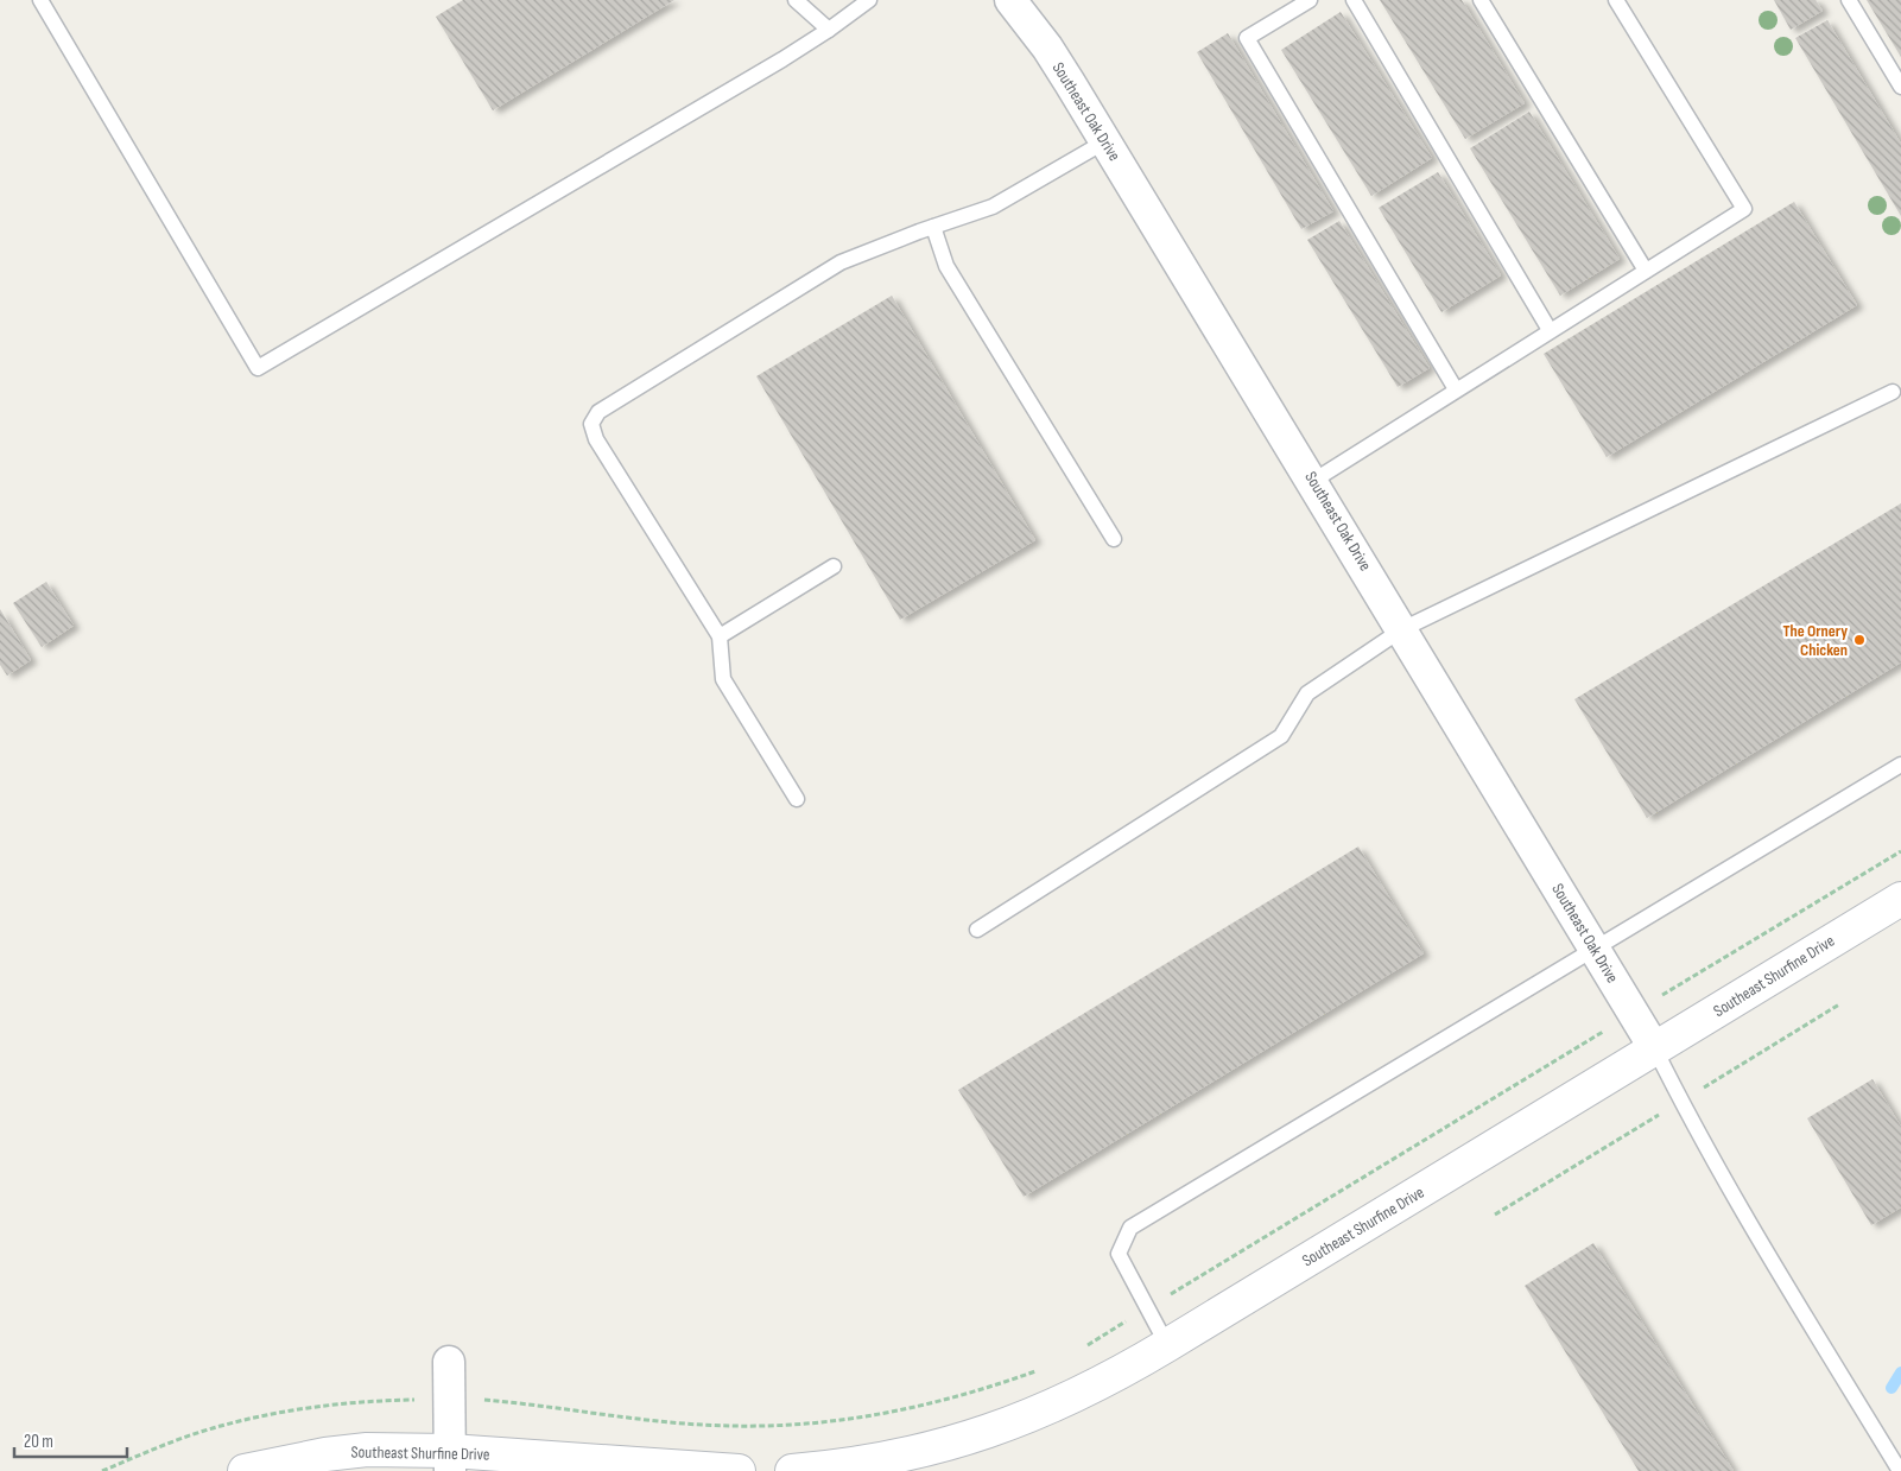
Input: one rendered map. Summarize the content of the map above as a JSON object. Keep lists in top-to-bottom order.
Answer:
{
  "streets": {
    "street": ["Southeast Oak Drive", "Southeast Shurfine Drive"]
  },
  "crossings": [
    ["Southeast Oak Drive", "Southeast Shurfine Drive"]
  ],
  "places": ["The Ornery Chicken"],
  "scale_bar": "20 m"
}
